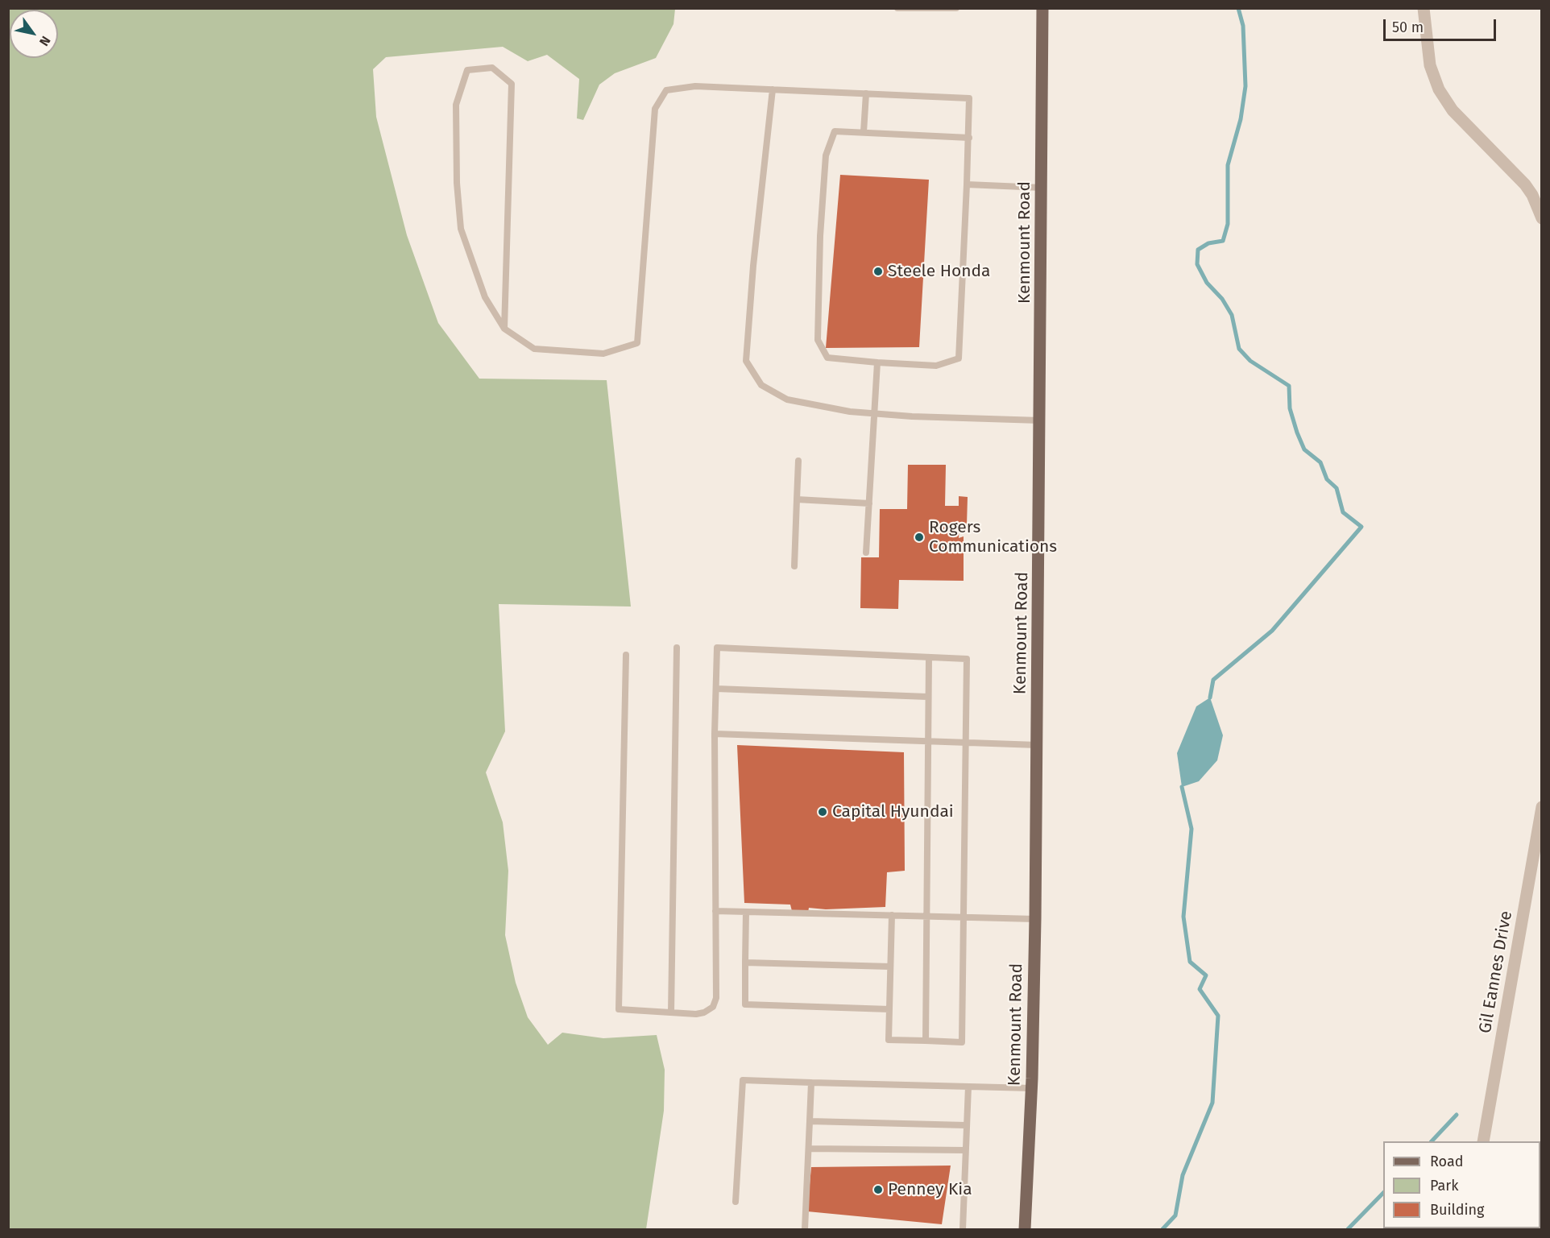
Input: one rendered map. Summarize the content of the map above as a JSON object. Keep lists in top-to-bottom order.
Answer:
{
  "streets": {
    "main road": ["Kenmount Road"],
    "street": ["Gil Eannes Drive"]
  },
  "places": [
    "Steele Honda",
    "Rogers Communications",
    "Capital Hyundai",
    "Penney Kia"
  ],
  "legend": ["Road", "Park", "Building"],
  "scale_bar": "50 m",
  "north": "bottom right"
}
